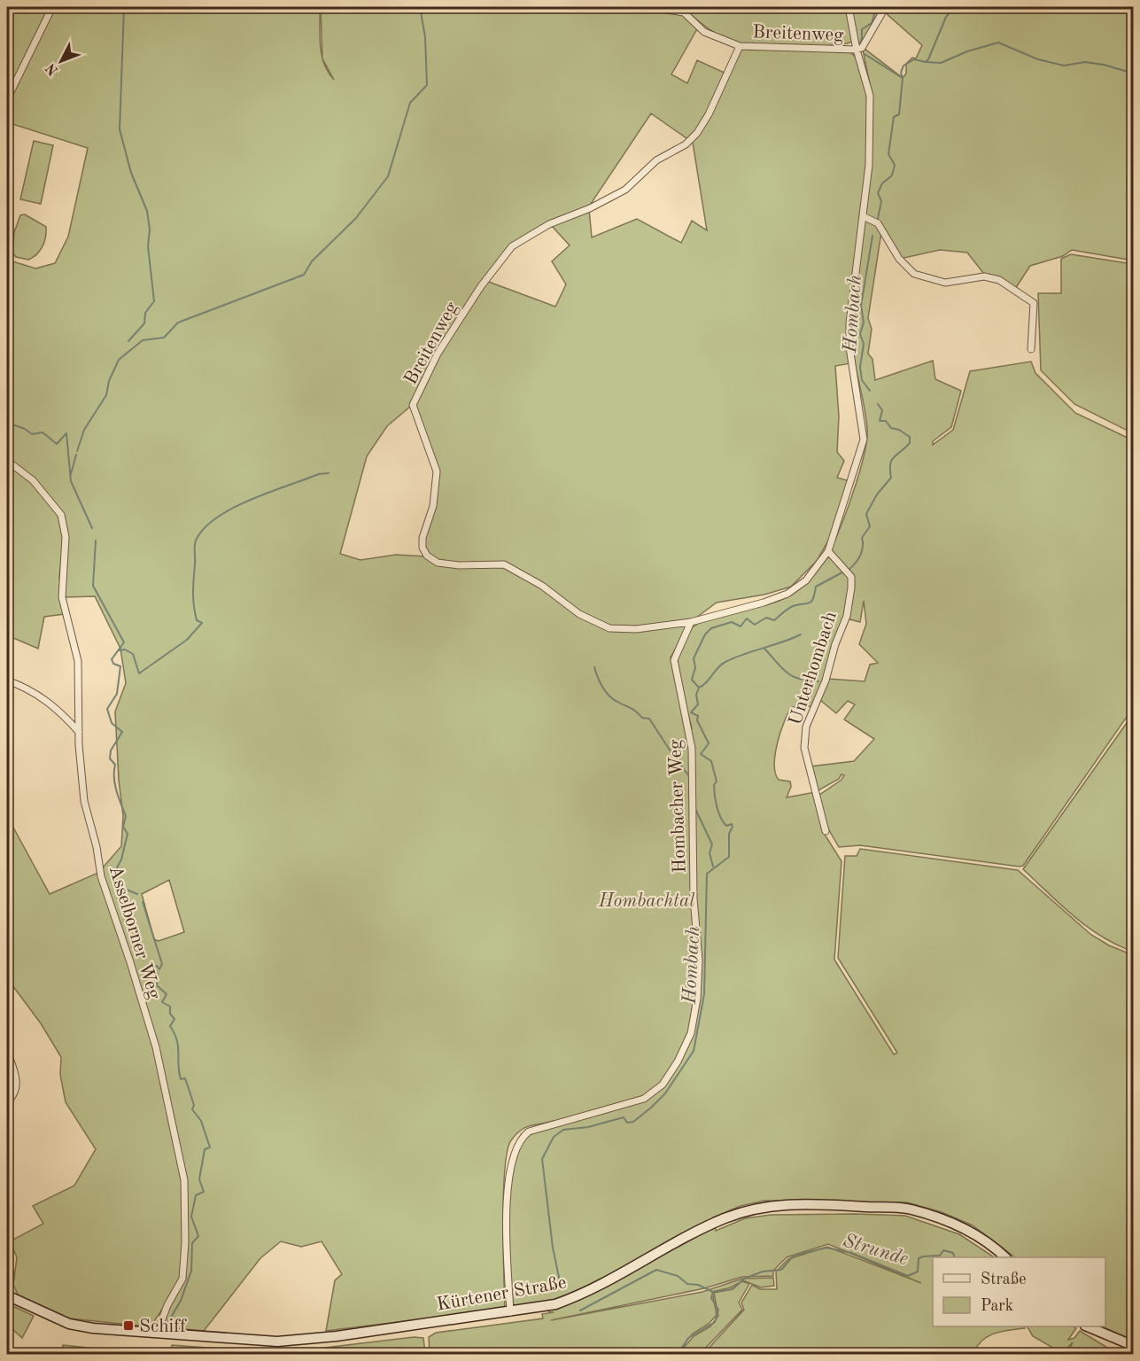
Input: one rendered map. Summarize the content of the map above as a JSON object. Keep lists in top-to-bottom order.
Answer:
{
  "streets": {
    "main road": ["Kürtener Straße"],
    "street": [
      "Breitenweg",
      "Unterhombach",
      "Hombacher Weg",
      "Asselborner Weg"
    ]
  },
  "crossings": [
    ["Breitenweg", "Hombacher Weg"],
    ["Hombacher Weg", "Kürtener Straße"],
    ["Asselborner Weg", "Kürtener Straße"]
  ],
  "water": ["Hombach", "Strunde"],
  "parks": ["Hombachtal"],
  "places": {
    "transit": ["Schiff"]
  },
  "legend": ["Straße", "Park"],
  "north": "bottom left"
}
